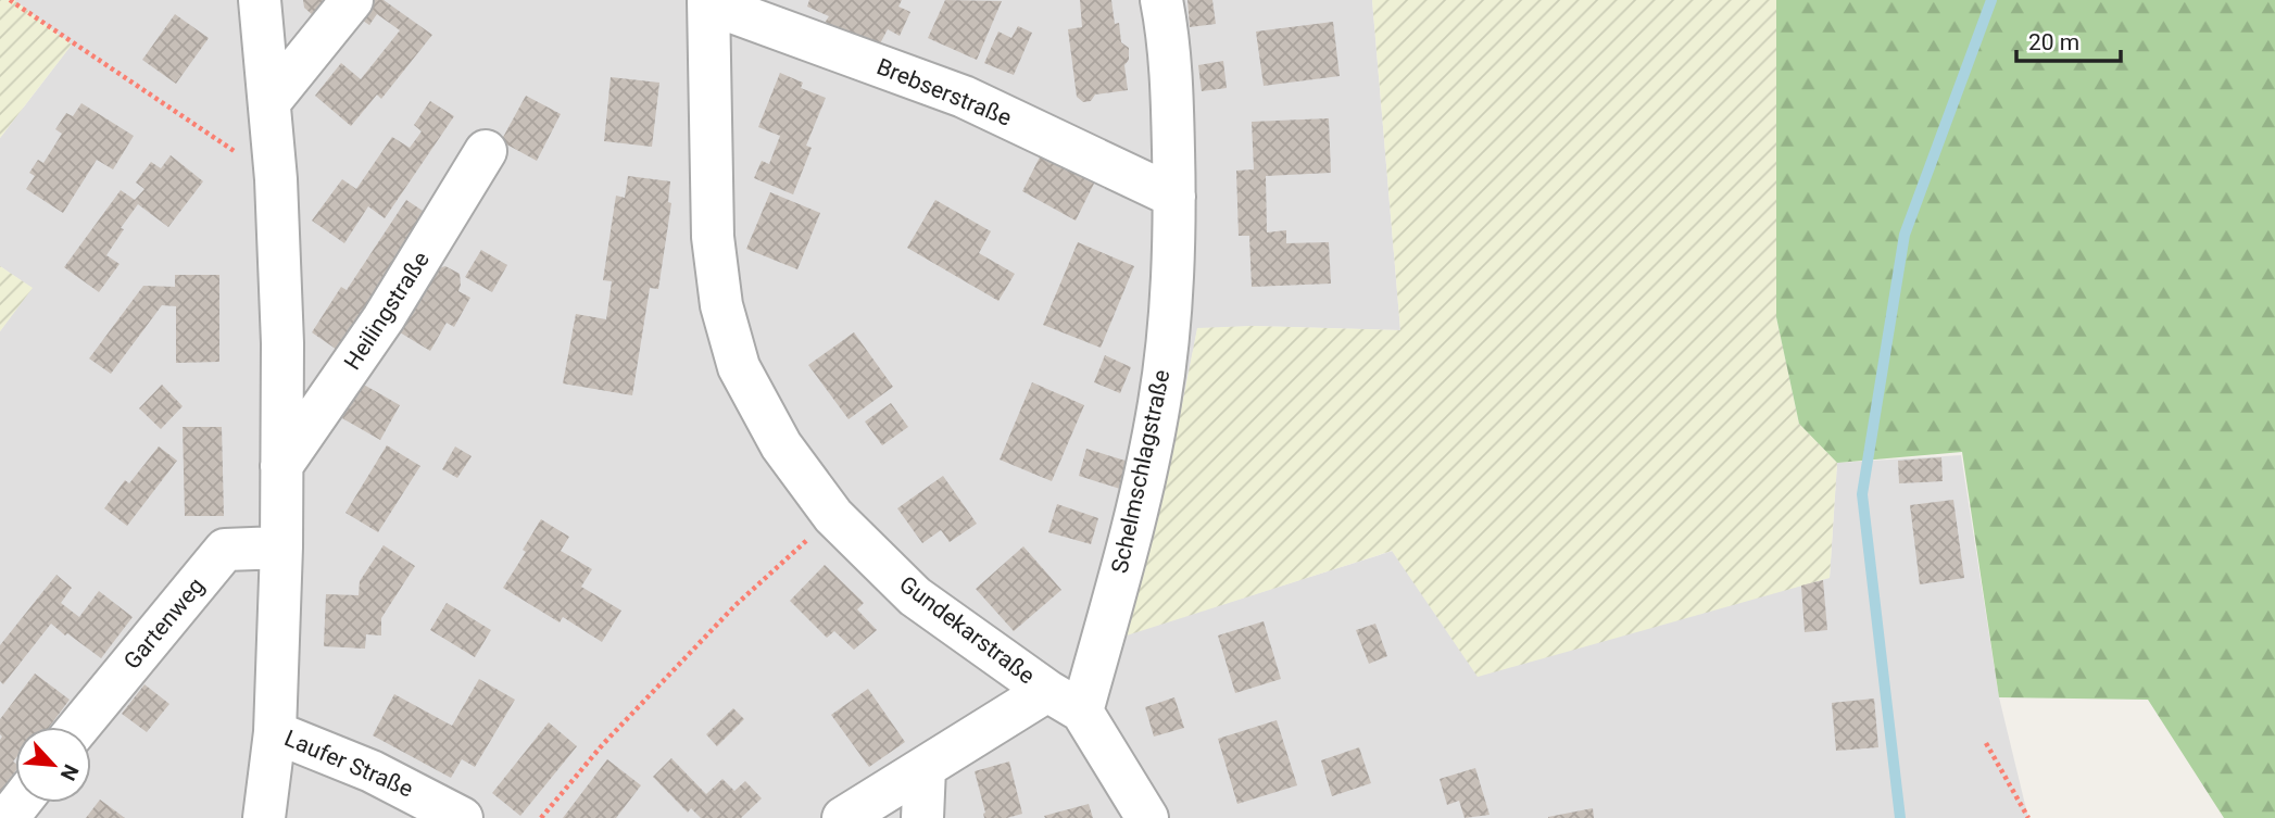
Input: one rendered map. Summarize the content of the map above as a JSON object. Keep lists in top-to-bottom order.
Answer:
{
  "streets": {
    "street": [
      "Brebserstraße",
      "Heilingstraße",
      "Schelmschlagstraße",
      "Gartenweg",
      "Gundekarstraße",
      "Laufer Straße"
    ]
  },
  "crossings": [
    ["Brebserstraße", "Schelmschlagstraße"],
    ["Brebserstraße", "Gundekarstraße"],
    ["Schelmschlagstraße", "Gundekarstraße"]
  ],
  "scale_bar": "20 m",
  "north": "bottom right"
}
